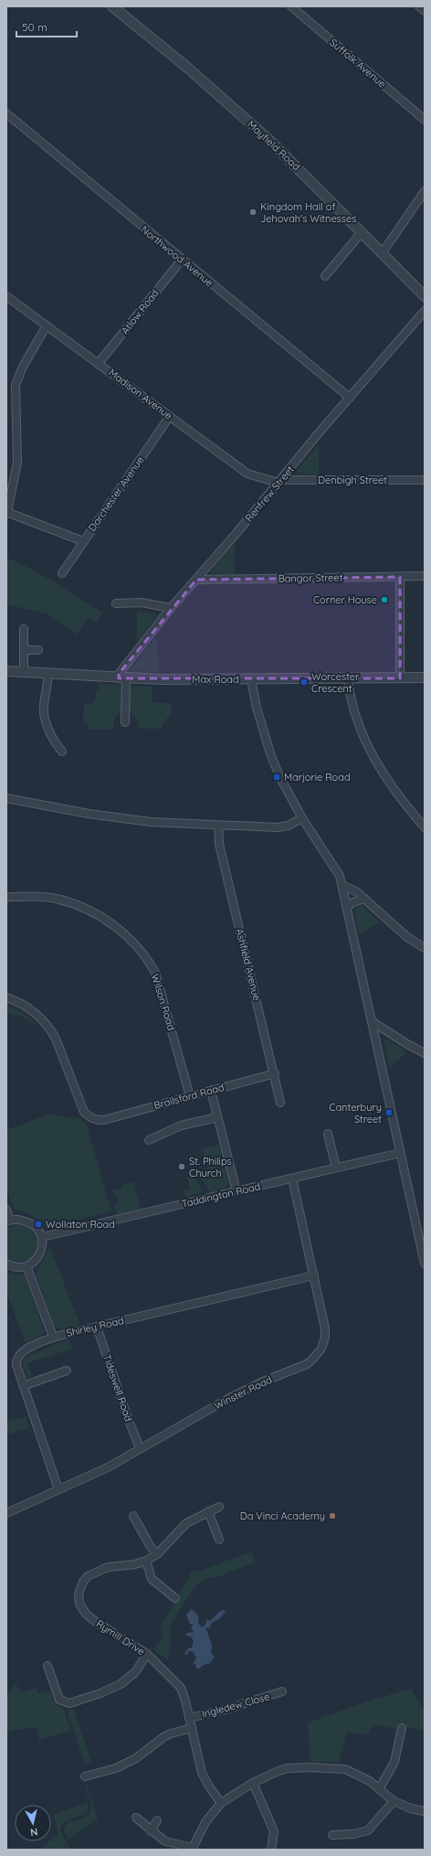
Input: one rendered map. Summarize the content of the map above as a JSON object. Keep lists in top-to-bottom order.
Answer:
{
  "streets": {
    "street": [
      "Suffolk Avenue",
      "Mayfield Road",
      "Northwood Avenue",
      "Atlow Road",
      "Madison Avenue",
      "Denbigh Street",
      "Dorchester Avenue",
      "Renfrew Street",
      "Bangor Street",
      "Max Road",
      "Ashfield Avenue",
      "Wilson Road",
      "Brailsford Road",
      "Taddington Road",
      "Shirley Road",
      "Tideswell Road",
      "Winster Road",
      "Rymill Drive",
      "Ingledew Close"
    ]
  },
  "crossings": [
    ["Northwood Avenue", "Atlow Road"],
    ["Northwood Avenue", "Renfrew Street"],
    ["Atlow Road", "Madison Avenue"],
    ["Madison Avenue", "Denbigh Street"],
    ["Madison Avenue", "Dorchester Avenue"],
    ["Madison Avenue", "Renfrew Street"],
    ["Denbigh Street", "Renfrew Street"],
    ["Renfrew Street", "Bangor Street"],
    ["Renfrew Street", "Max Road"],
    ["Ashfield Avenue", "Brailsford Road"],
    ["Wilson Road", "Brailsford Road"],
    ["Taddington Road", "Winster Road"],
    ["Shirley Road", "Tideswell Road"],
    ["Shirley Road", "Winster Road"],
    ["Tideswell Road", "Winster Road"],
    ["Rymill Drive", "Ingledew Close"]
  ],
  "places": {
    "other": [
      "Kingdom Hall of Jehovah's Witnesses",
      "Corner House",
      "St. Philips Church",
      "Da Vinci Academy"
    ],
    "transit": [
      "Worcester Crescent",
      "Marjorie Road",
      "Canterbury Street",
      "Wollaton Road"
    ]
  },
  "scale_bar": "50 m",
  "north": "bottom"
}
